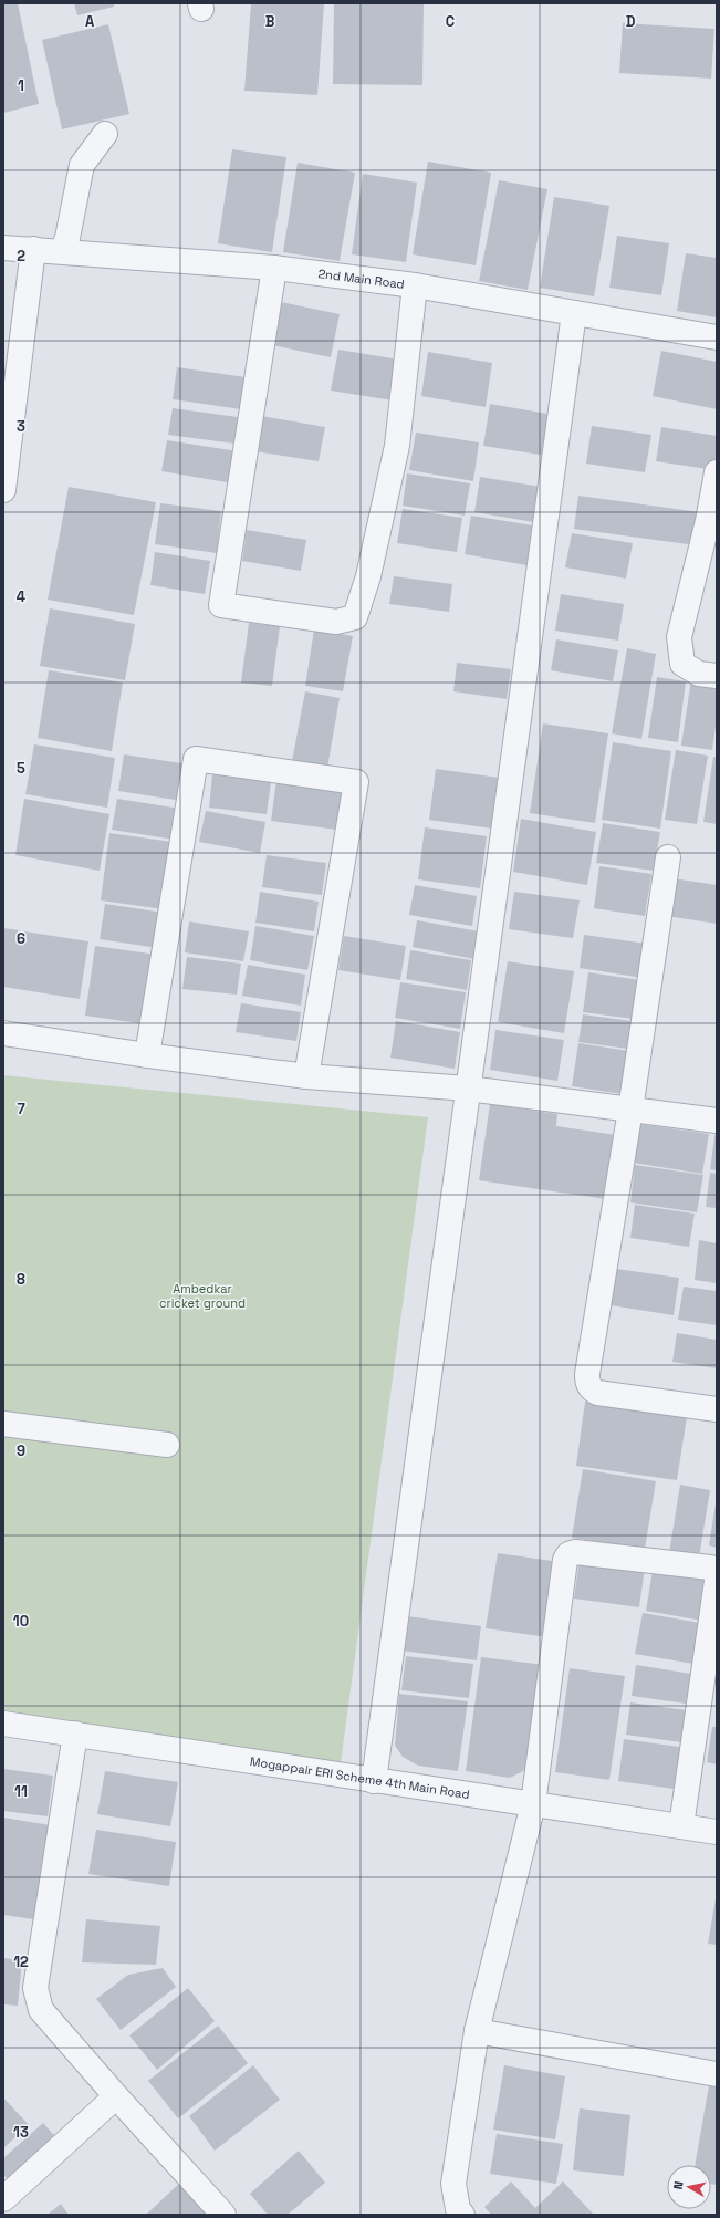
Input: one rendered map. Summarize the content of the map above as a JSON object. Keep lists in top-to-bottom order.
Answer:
{
  "streets": {
    "street": ["2nd Main Road", "Mogappair ERI Scheme 4th Main Road"]
  },
  "parks": ["Ambedkar cricket ground"],
  "north": "left",
  "grid": {
    "columns": [
      "A",
      "B",
      "C",
      "D"
    ],
    "rows": [
      "1",
      "2",
      "3",
      "4",
      "5",
      "6",
      "7",
      "8",
      "9",
      "10",
      "11",
      "12",
      "13"
    ]
  }
}
